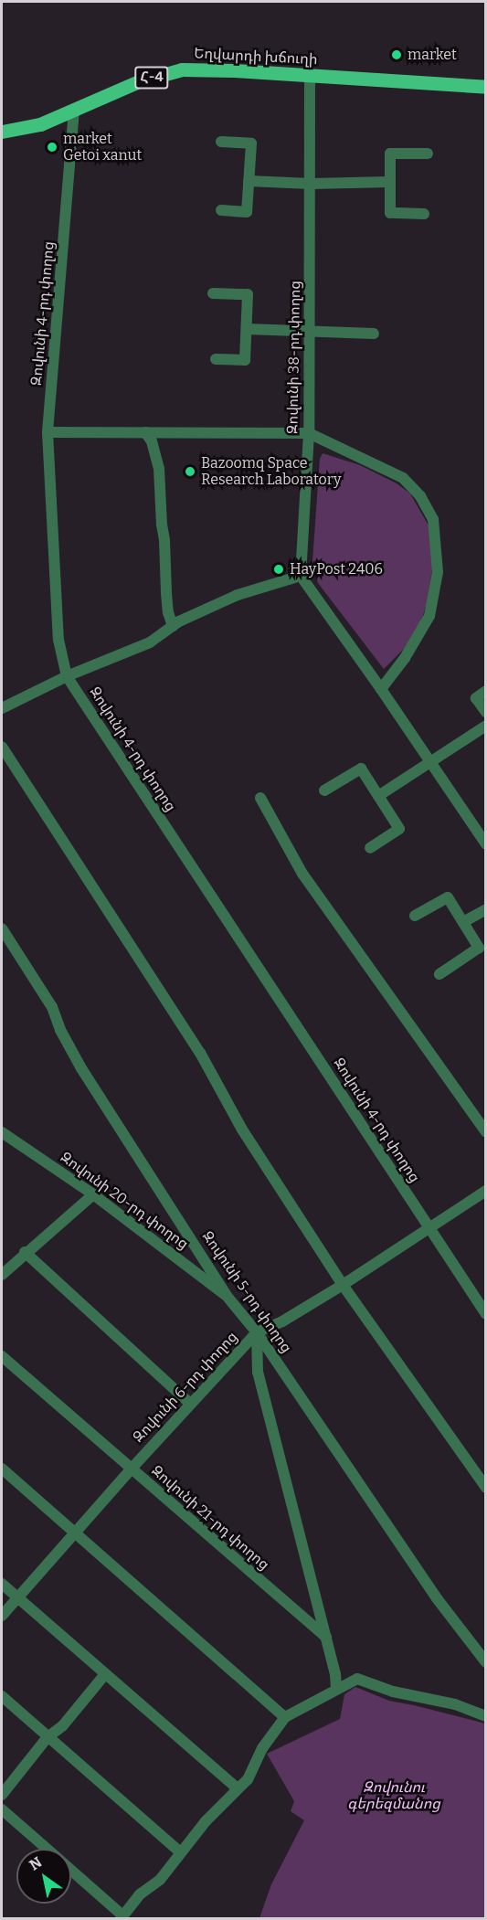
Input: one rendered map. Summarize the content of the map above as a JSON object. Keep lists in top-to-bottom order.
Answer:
{
  "streets": {
    "main road": ["Եղվարդի խճուղի", "Հ-4"],
    "street": [
      "Զովունի 4-րդ փողոց",
      "Զովունի 38-րդ փողոց",
      "Զովունի 20-րդ փողոց",
      "Զովունի 5-րդ փողոց",
      "Զովունի 6-րդ փողոց",
      "Զովունի 21-րդ փողոց"
    ]
  },
  "crossings": [
    ["Եղվարդի խճուղի", "Զովունի 4-րդ փողոց"],
    ["Եղվարդի խճուղի", "Զովունի 38-րդ փողոց"],
    ["Զովունի 4-րդ փողոց", "Զովունի 6-րդ փողոց"],
    ["Զովունի 20-րդ փողոց", "Զովունի 5-րդ փողոց"],
    ["Զովունի 5-րդ փողոց", "Զովունի 6-րդ փողոց"],
    ["Զովունի 6-րդ փողոց", "Զովունի 21-րդ փողոց"]
  ],
  "parks": ["Զովունու գերեզմանոց"],
  "places": [
    "market",
    "market Getoi xanut",
    "Bazoomq Space Research Laboratory",
    "HayPost 2406"
  ],
  "north": "top left"
}
